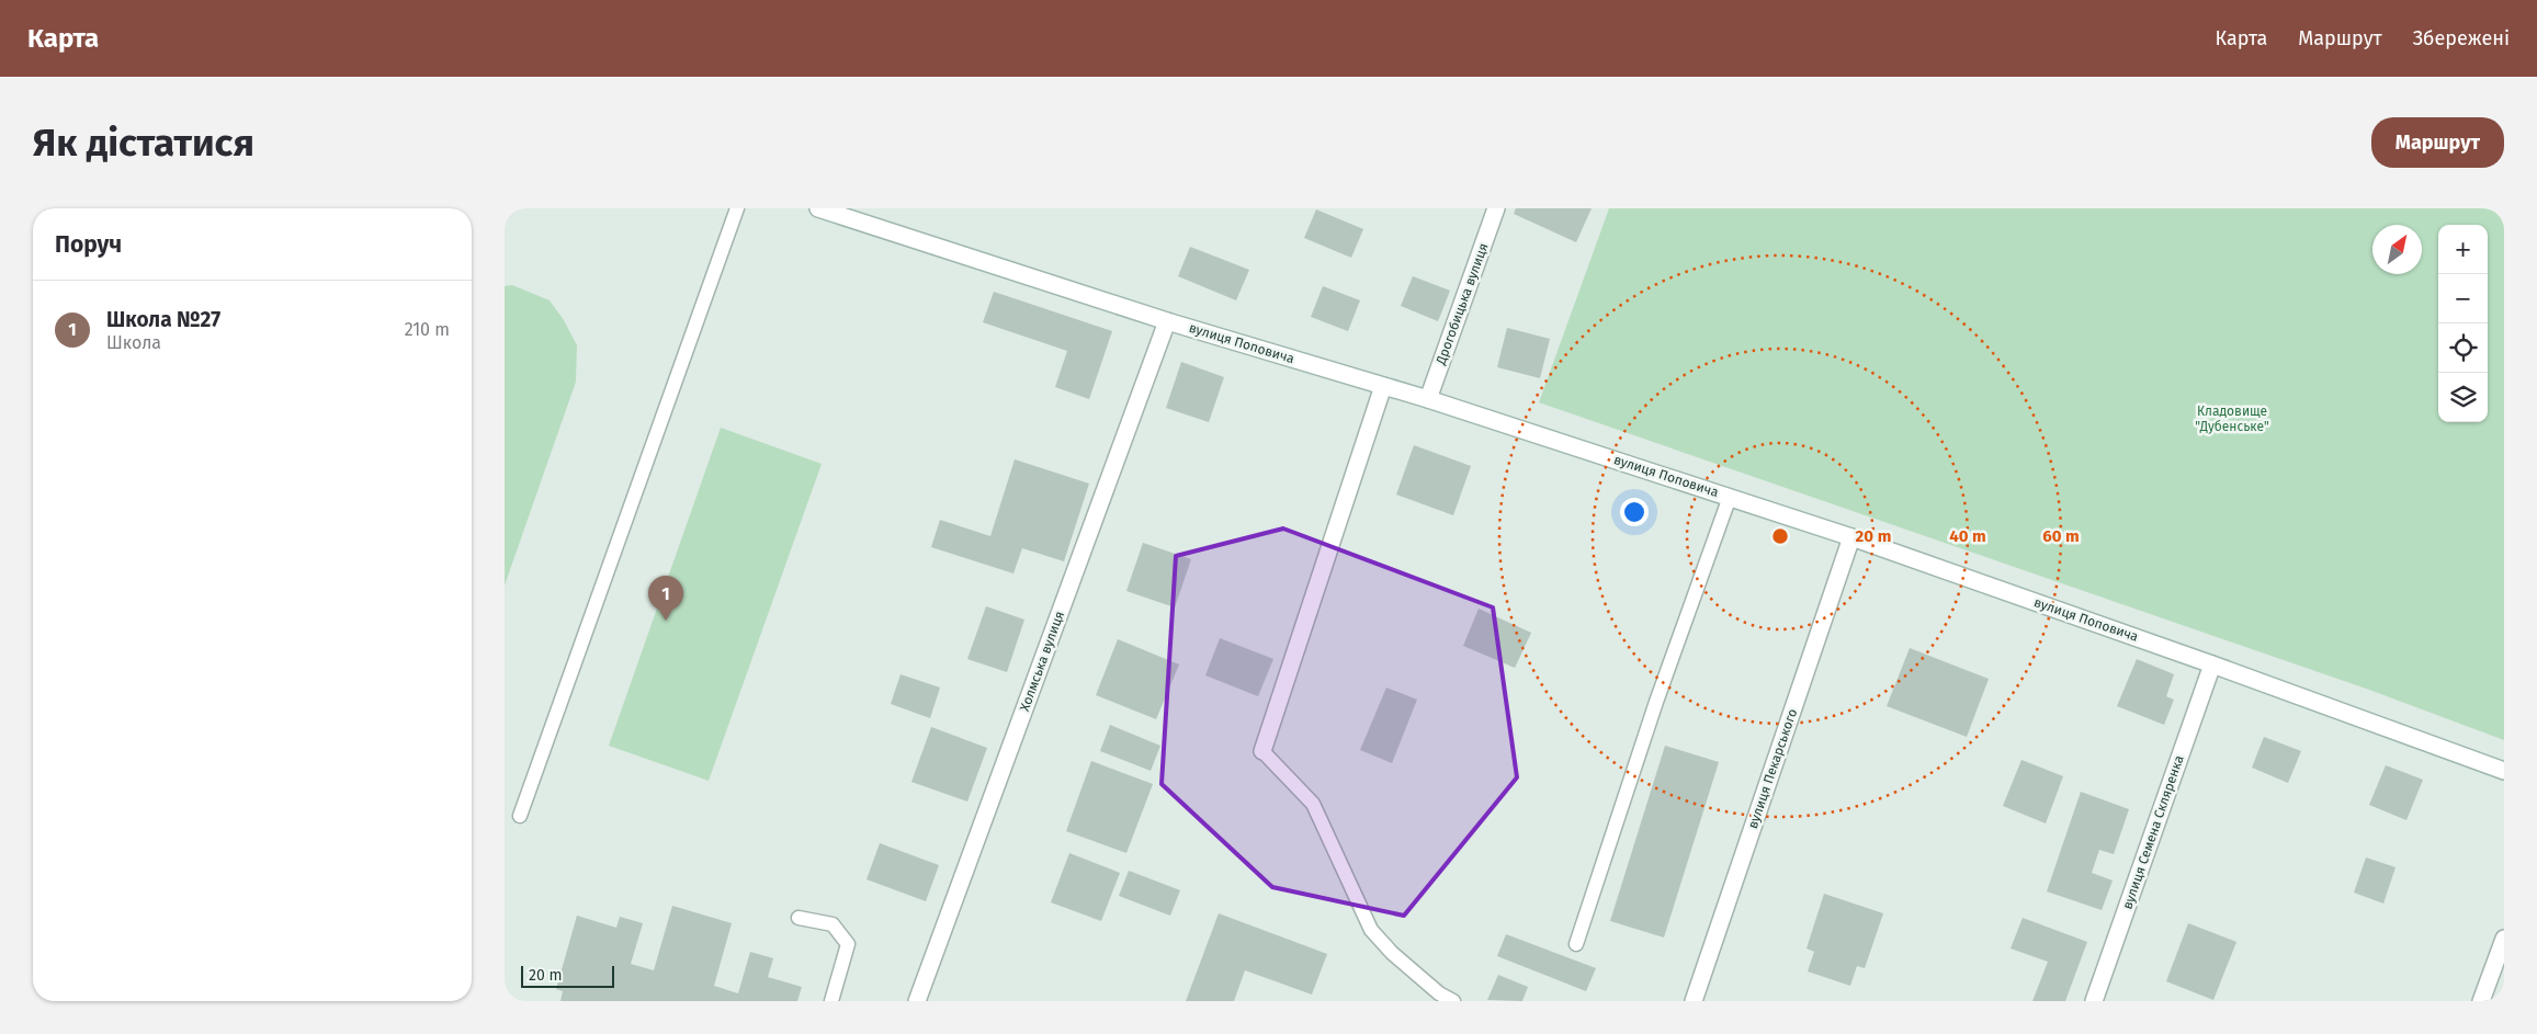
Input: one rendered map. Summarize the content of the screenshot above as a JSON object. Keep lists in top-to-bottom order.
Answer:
{
  "streets": {
    "street": [
      "Дрогобицька вулиця",
      "вулиця Поповича",
      "Холмська вулиця",
      "вулиця Пекарського",
      "вулиця Семена Скляренка"
    ]
  },
  "crossings": [
    ["Дрогобицька вулиця", "вулиця Поповича"],
    ["вулиця Поповича", "Холмська вулиця"],
    ["вулиця Поповича", "вулиця Пекарського"],
    ["вулиця Поповича", "вулиця Семена Скляренка"]
  ],
  "parks": ["Кладовище \"Дубенське\""],
  "scale_bar": "20 m",
  "north": "top right",
  "page": {
    "header": "Карта",
    "nav": ["Карта", "Маршрут", "Збережені"],
    "buttons": "Маршрут",
    "title": "Як дістатися",
    "heading": "Поруч",
    "map_buttons": ["+", "−"],
    "list": [
      {
        "mark": "1",
        "name": "Школа №27",
        "note": "Школа",
        "value": "210 m"
      }
    ],
    "pins": "1",
    "scale": "20 m"
  },
  "rings": ["20 m", "40 m", "60 m"]
}
